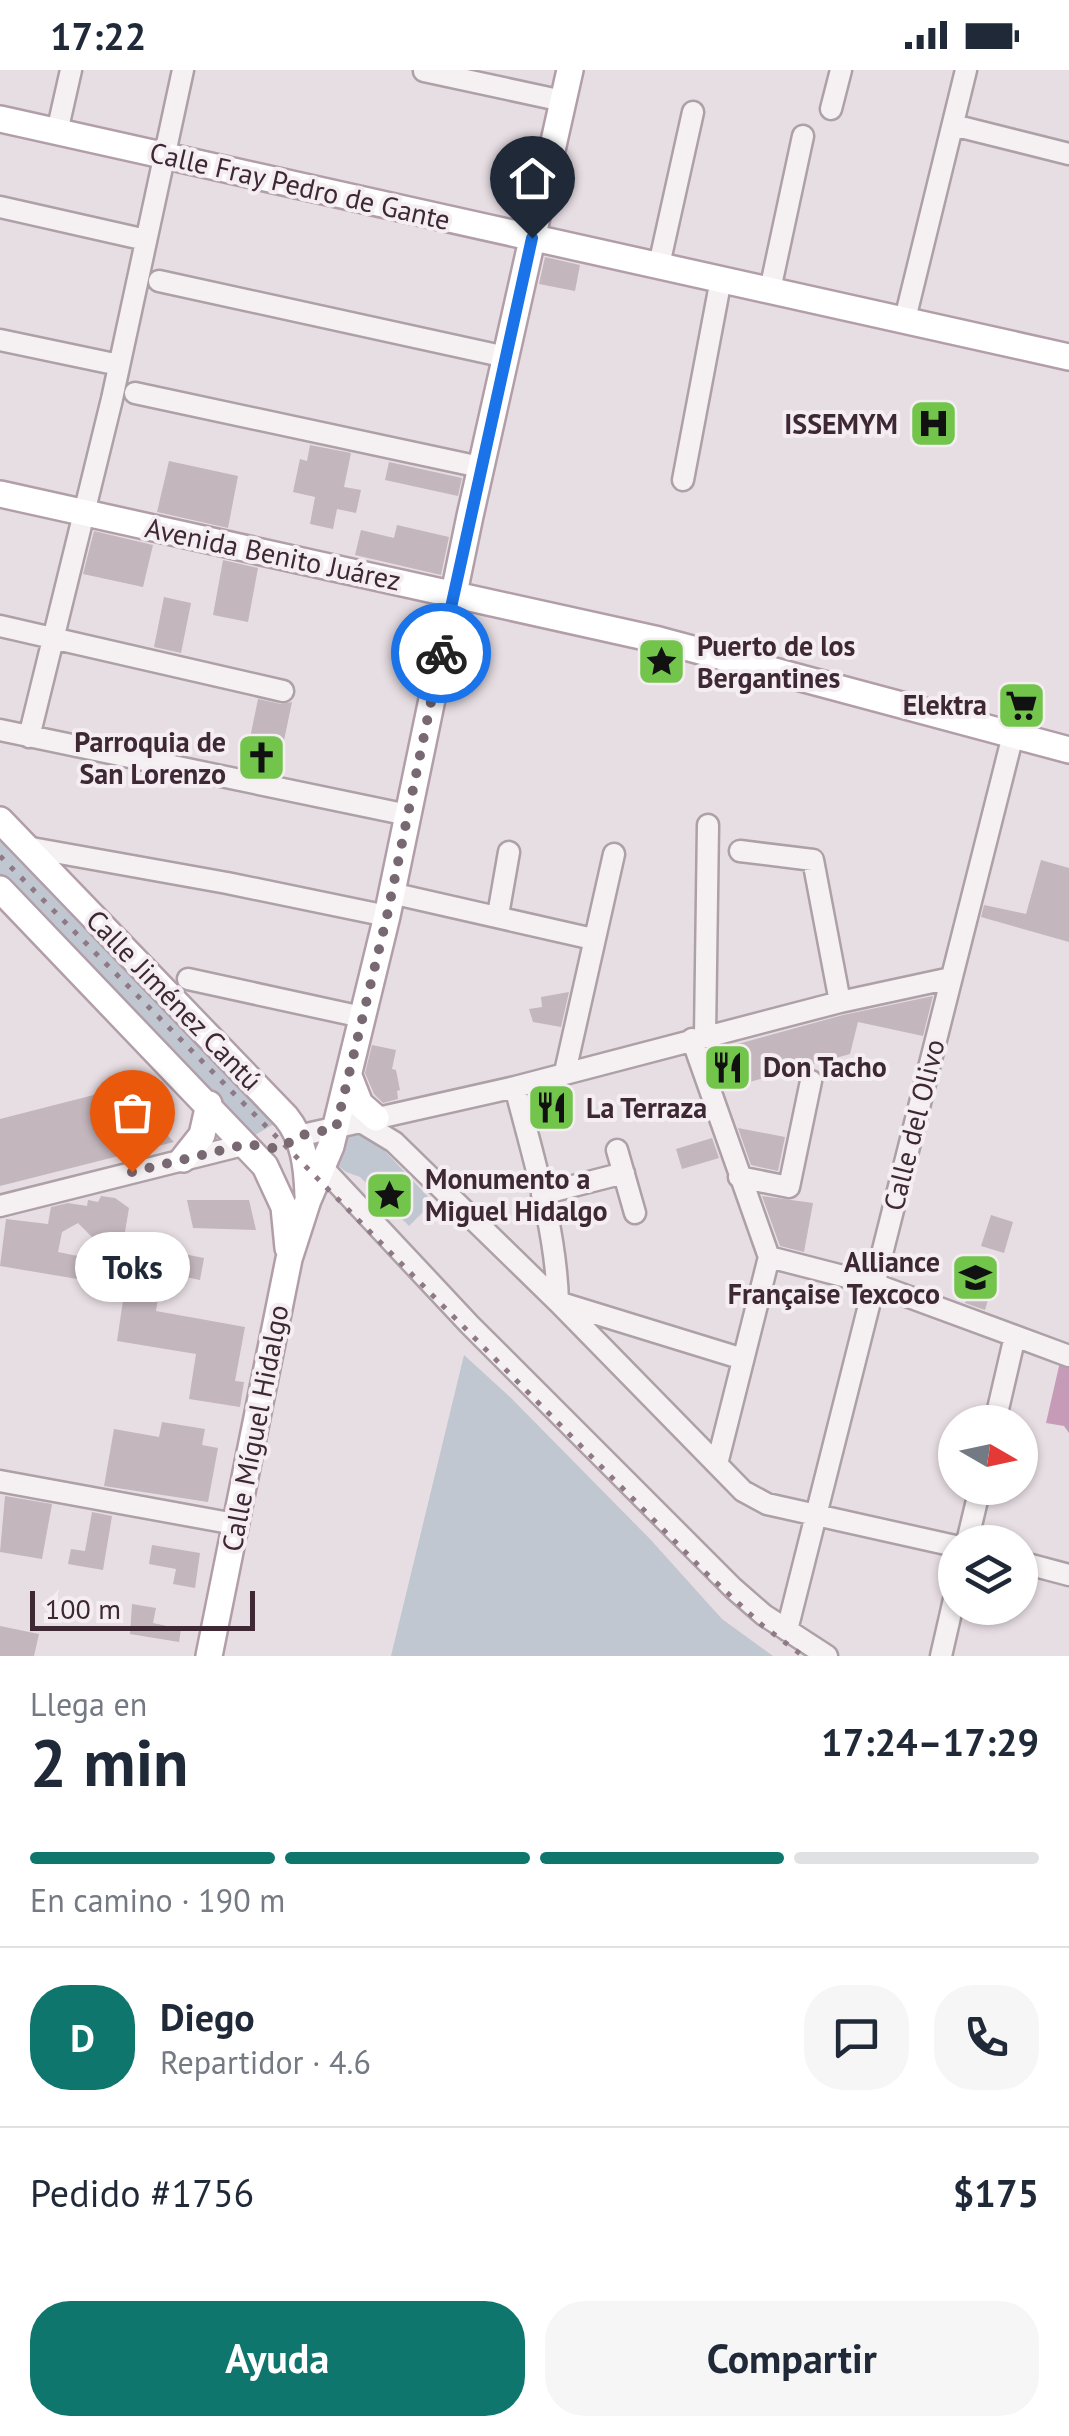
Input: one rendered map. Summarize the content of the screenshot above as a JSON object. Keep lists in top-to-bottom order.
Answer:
{
  "streets": {
    "main road": [
      "Calle Fray Pedro de Gante",
      "Avenida Benito Juárez",
      "Calle Jiménez Cantú",
      "Calle Míguel Hidalgo"
    ],
    "street": ["Calle del Olivo"]
  },
  "crossings": [
    ["Avenida Benito Juárez", "Calle del Olivo"],
    ["Calle Jiménez Cantú", "Calle Míguel Hidalgo"]
  ],
  "places": {
    "hospital": ["ISSEMYM"],
    "place": ["Puerto de los Bergantines", "Monumento a Miguel Hidalgo"],
    "supermarket": ["Elektra"],
    "church": ["Parroquia de San Lorenzo"],
    "restaurant": ["Don Tacho", "La Terraza"],
    "other": ["Toks"],
    "school or university": ["Alliance Française Texcoco"]
  },
  "scale_bar": "100 m",
  "north": "right",
  "page": {
    "status": "17:22",
    "bubble": "Toks",
    "scale": "100 m",
    "heading": ["2 min", "Llega en", "17:24–17:29"],
    "panel": [
      "Diego",
      "Repartidor · 4.6",
      "Pedido #1756",
      "$175"
    ],
    "bar": "En camino · 190 m",
    "round": "D",
    "buttons": ["Ayuda", "Compartir"]
  }
}
